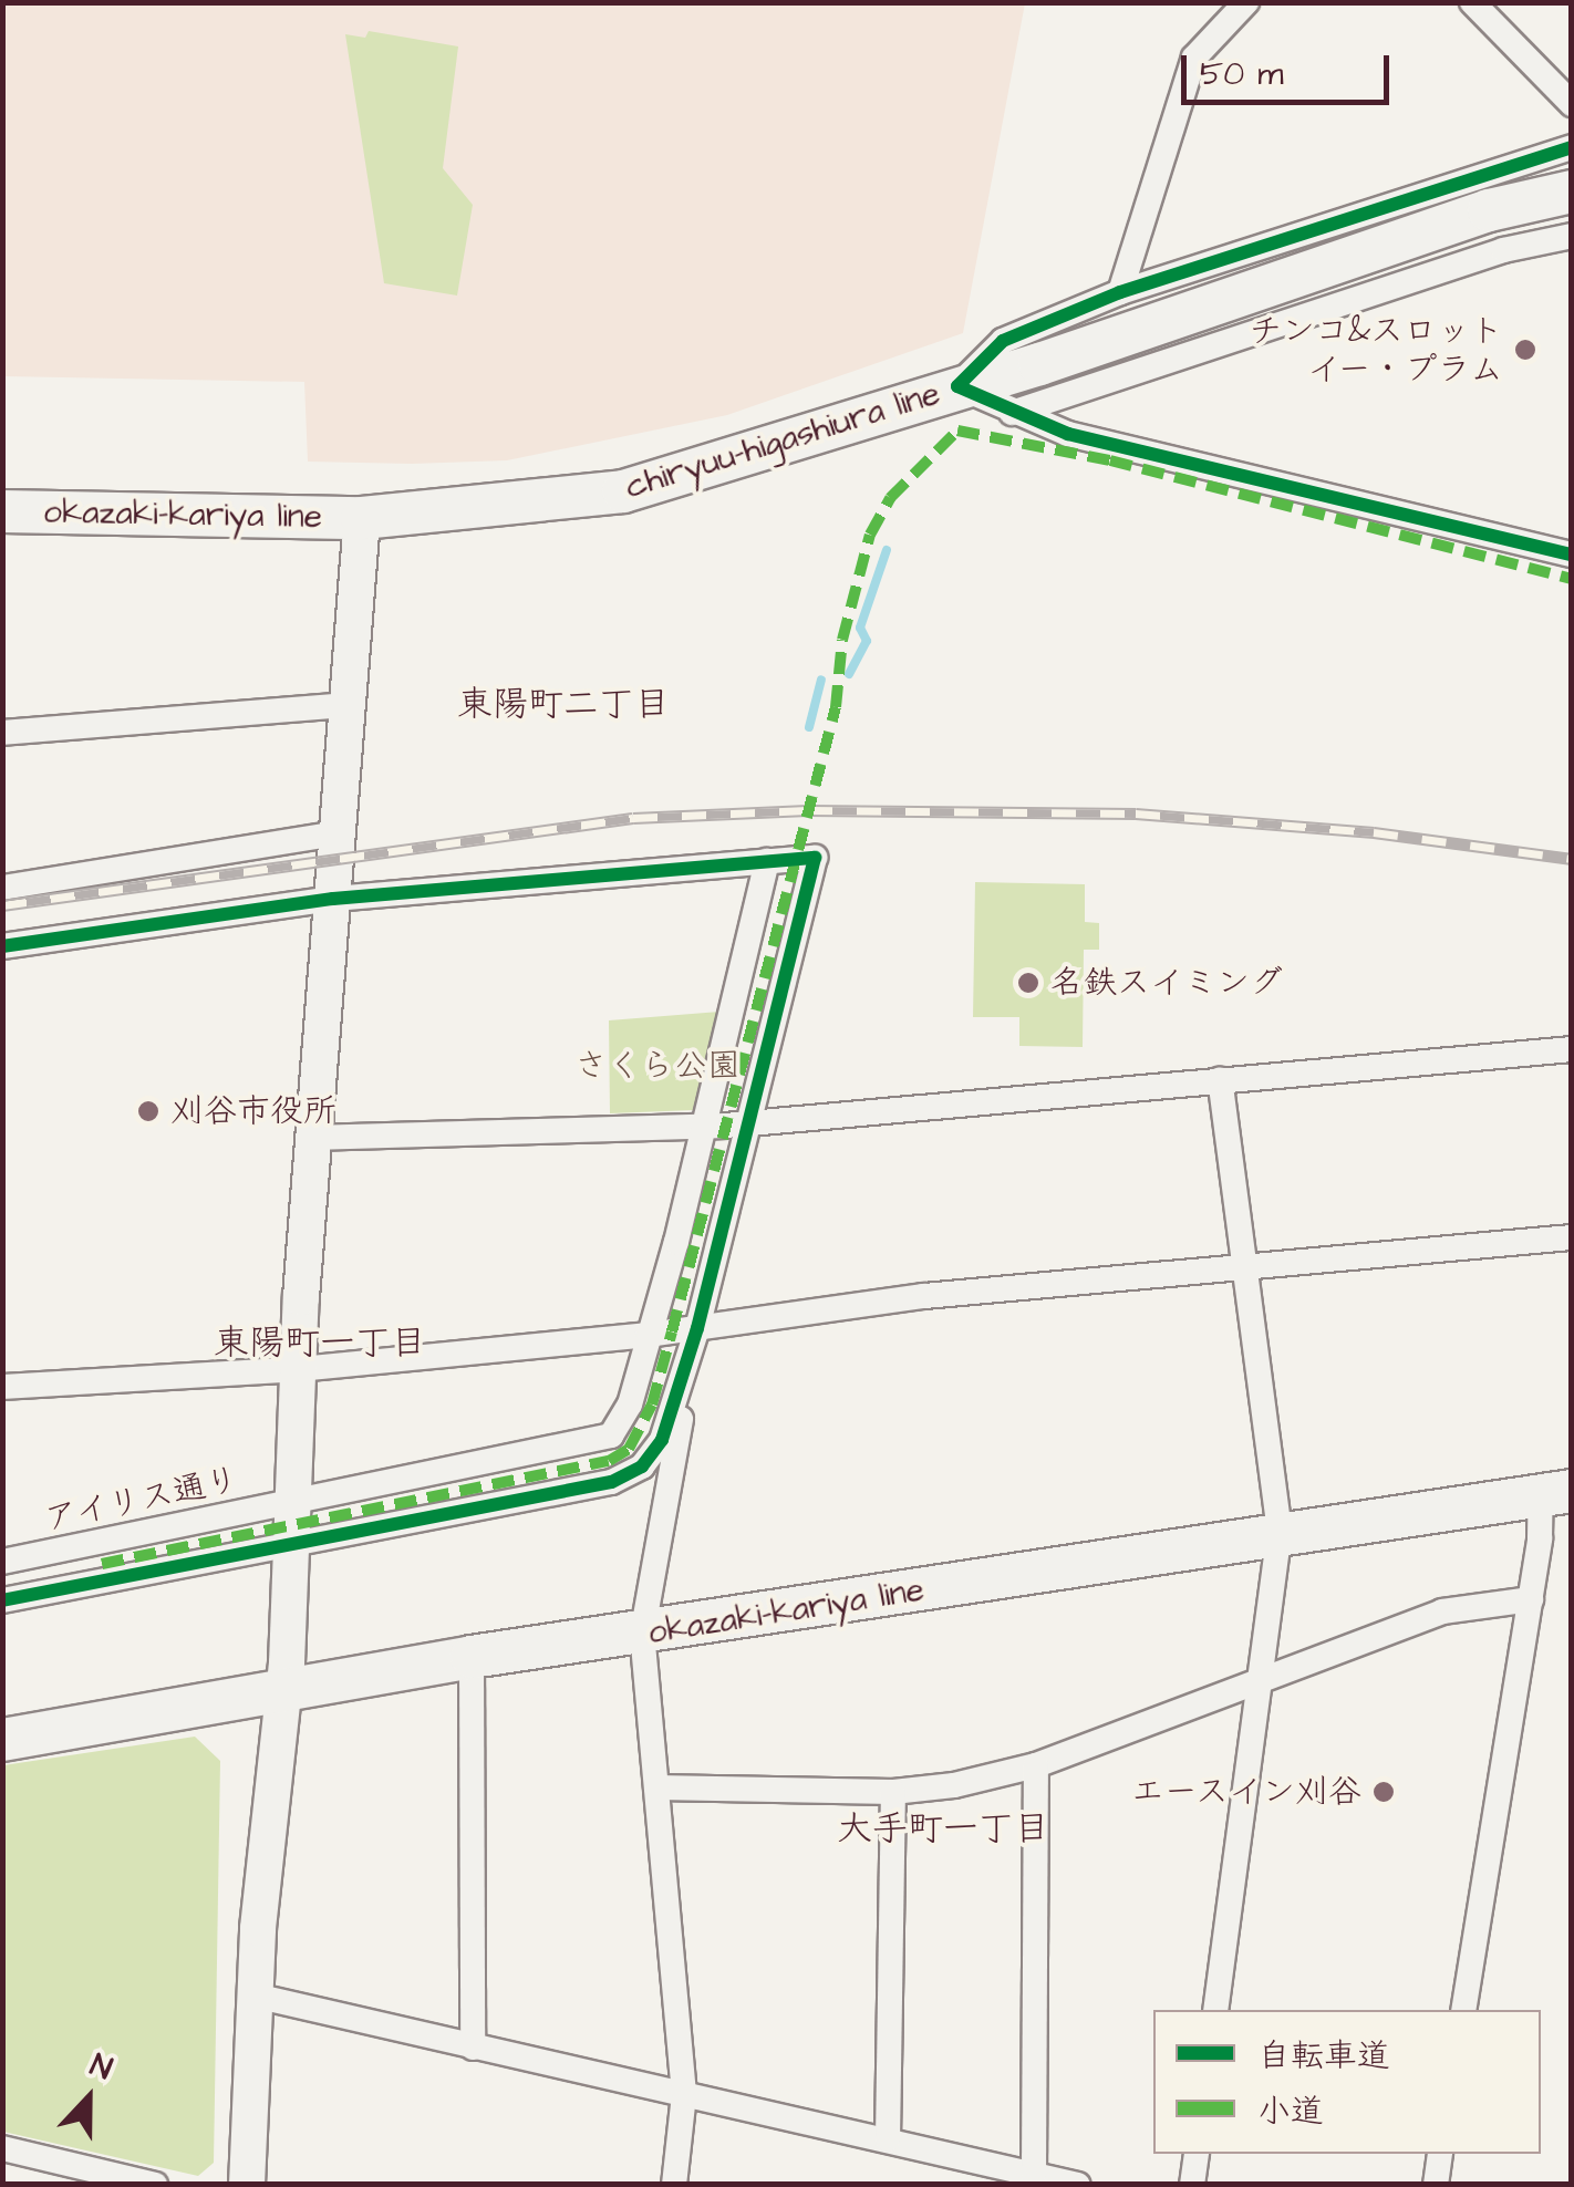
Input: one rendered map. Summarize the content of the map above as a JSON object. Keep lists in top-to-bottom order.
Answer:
{
  "streets": {
    "main road": ["chiryuu-higashiura line", "okazaki-kariya line"],
    "street": ["アイリス通り"]
  },
  "crossings": [
    ["chiryuu-higashiura line", "okazaki-kariya line"]
  ],
  "districts": ["東陽町二丁目", "東陽町一丁目", "大手町一丁目"],
  "parks": ["さくら公園"],
  "places": [
    "チンコ&スロット イー・プラム",
    "名鉄スイミング",
    "刈谷市役所",
    "エースイン刈谷"
  ],
  "legend": ["自転車道", "小道"],
  "scale_bar": "50 m",
  "north": "top"
}
